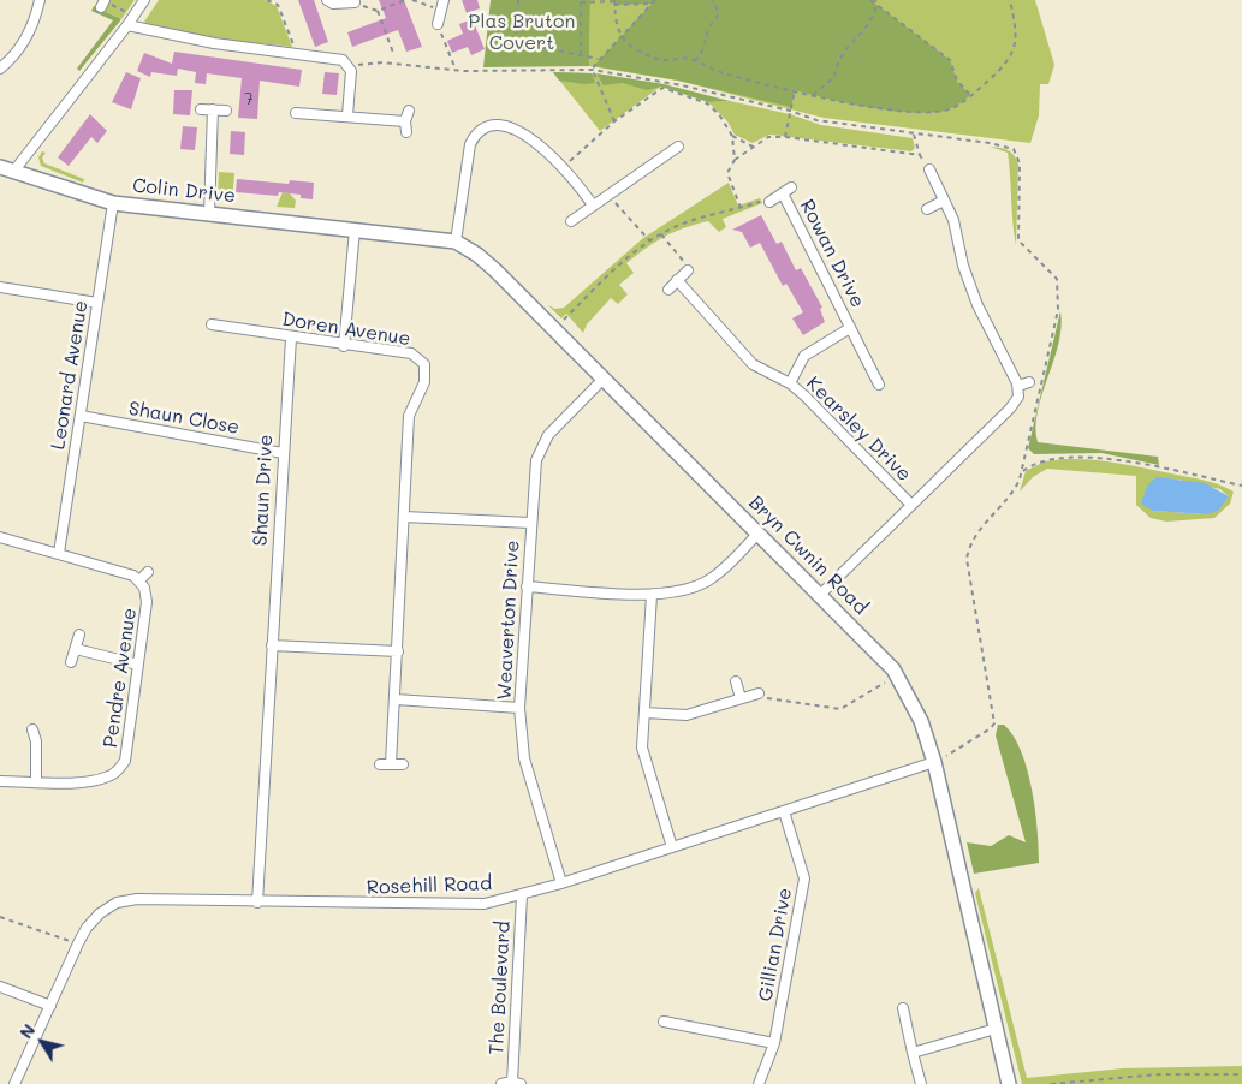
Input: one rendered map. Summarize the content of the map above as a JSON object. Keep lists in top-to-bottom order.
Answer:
{
  "streets": {
    "street": [
      "Colin Drive",
      "Rowan Drive",
      "Doren Avenue",
      "Leonard Avenue",
      "Shaun Close",
      "Kearsley Drive",
      "Shaun Drive",
      "Bryn Cwnin Road",
      "Weaverton Drive",
      "Pendre Avenue",
      "Rosehill Road",
      "Gillian Drive",
      "The Boulevard"
    ]
  },
  "crossings": [
    ["Colin Drive", "Leonard Avenue"],
    ["Colin Drive", "Bryn Cwnin Road"],
    ["Rowan Drive", "Kearsley Drive"],
    ["Doren Avenue", "Shaun Drive"],
    ["Leonard Avenue", "Shaun Close"],
    ["Leonard Avenue", "Pendre Avenue"],
    ["Shaun Close", "Shaun Drive"],
    ["Shaun Drive", "Rosehill Road"],
    ["Bryn Cwnin Road", "Weaverton Drive"],
    ["Bryn Cwnin Road", "Rosehill Road"],
    ["Weaverton Drive", "Rosehill Road"],
    ["Rosehill Road", "Gillian Drive"],
    ["Rosehill Road", "The Boulevard"]
  ],
  "parks": ["Plas Bruton Covert"],
  "house_numbers": ["7"],
  "north": "top left"
}
